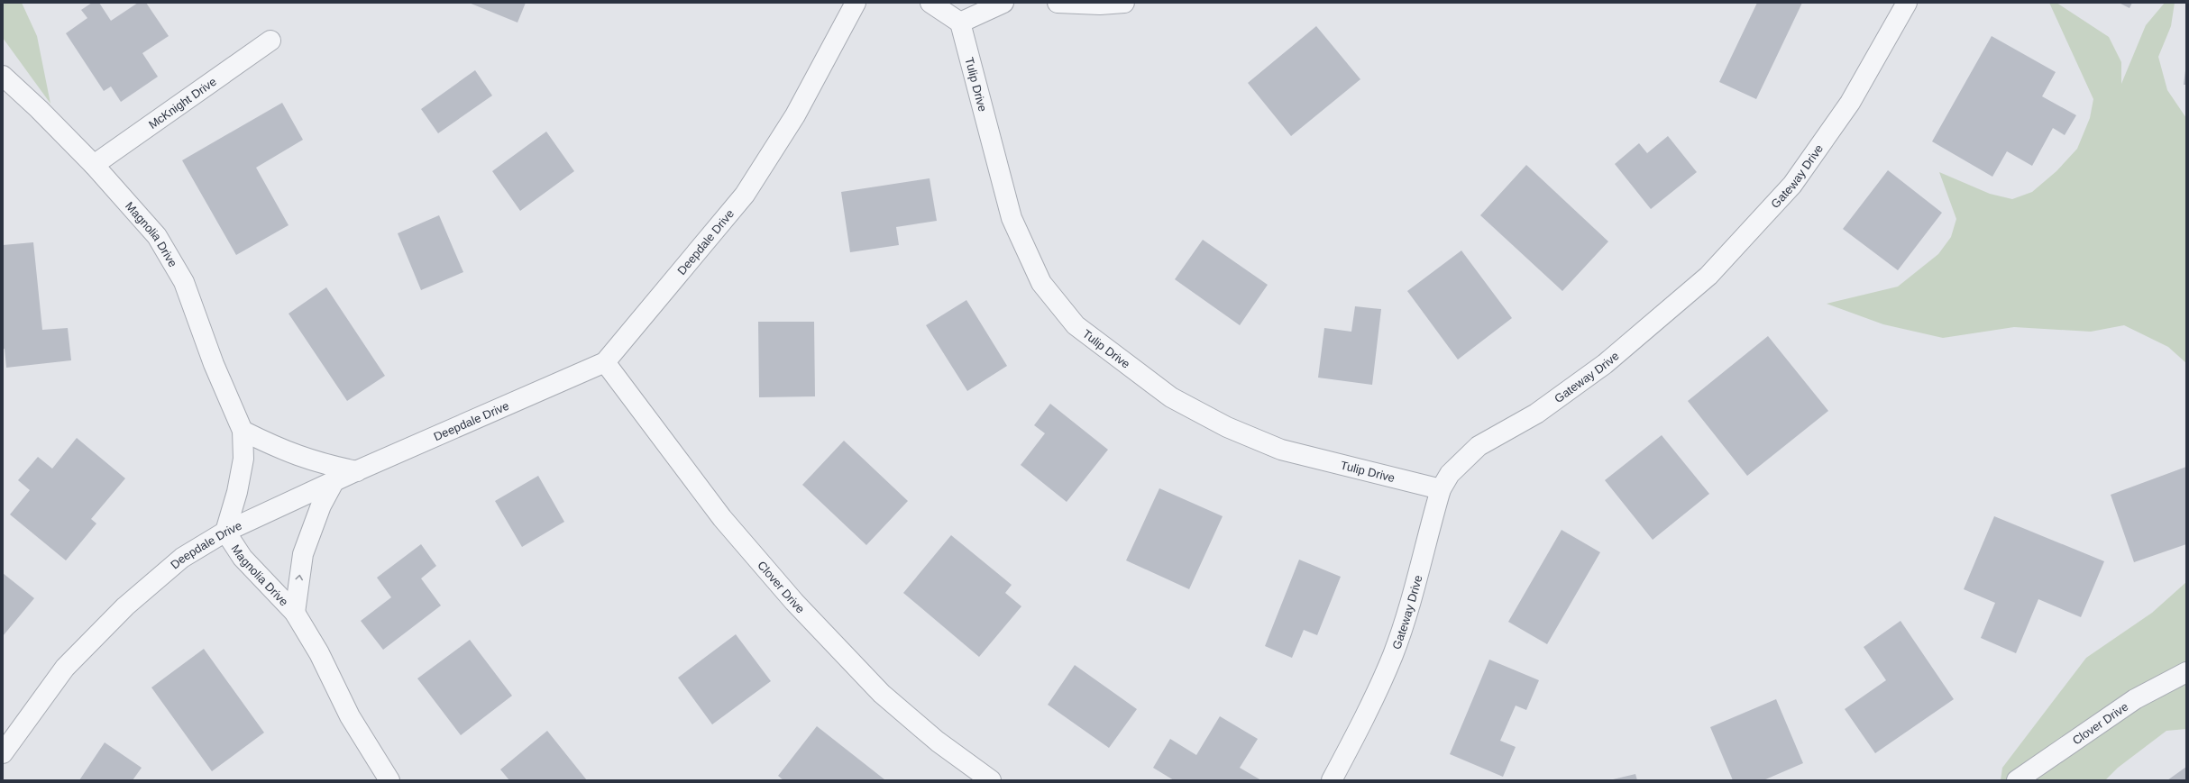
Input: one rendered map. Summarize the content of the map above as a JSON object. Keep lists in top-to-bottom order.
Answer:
{
  "streets": {
    "street": [
      "Tulip Drive",
      "McKnight Drive",
      "Gateway Drive",
      "Magnolia Drive",
      "Deepdale Drive",
      "Clover Drive"
    ]
  },
  "crossings": [
    ["Tulip Drive", "Gateway Drive"],
    ["McKnight Drive", "Magnolia Drive"],
    ["Magnolia Drive", "Deepdale Drive"],
    ["Deepdale Drive", "Clover Drive"]
  ]
}
